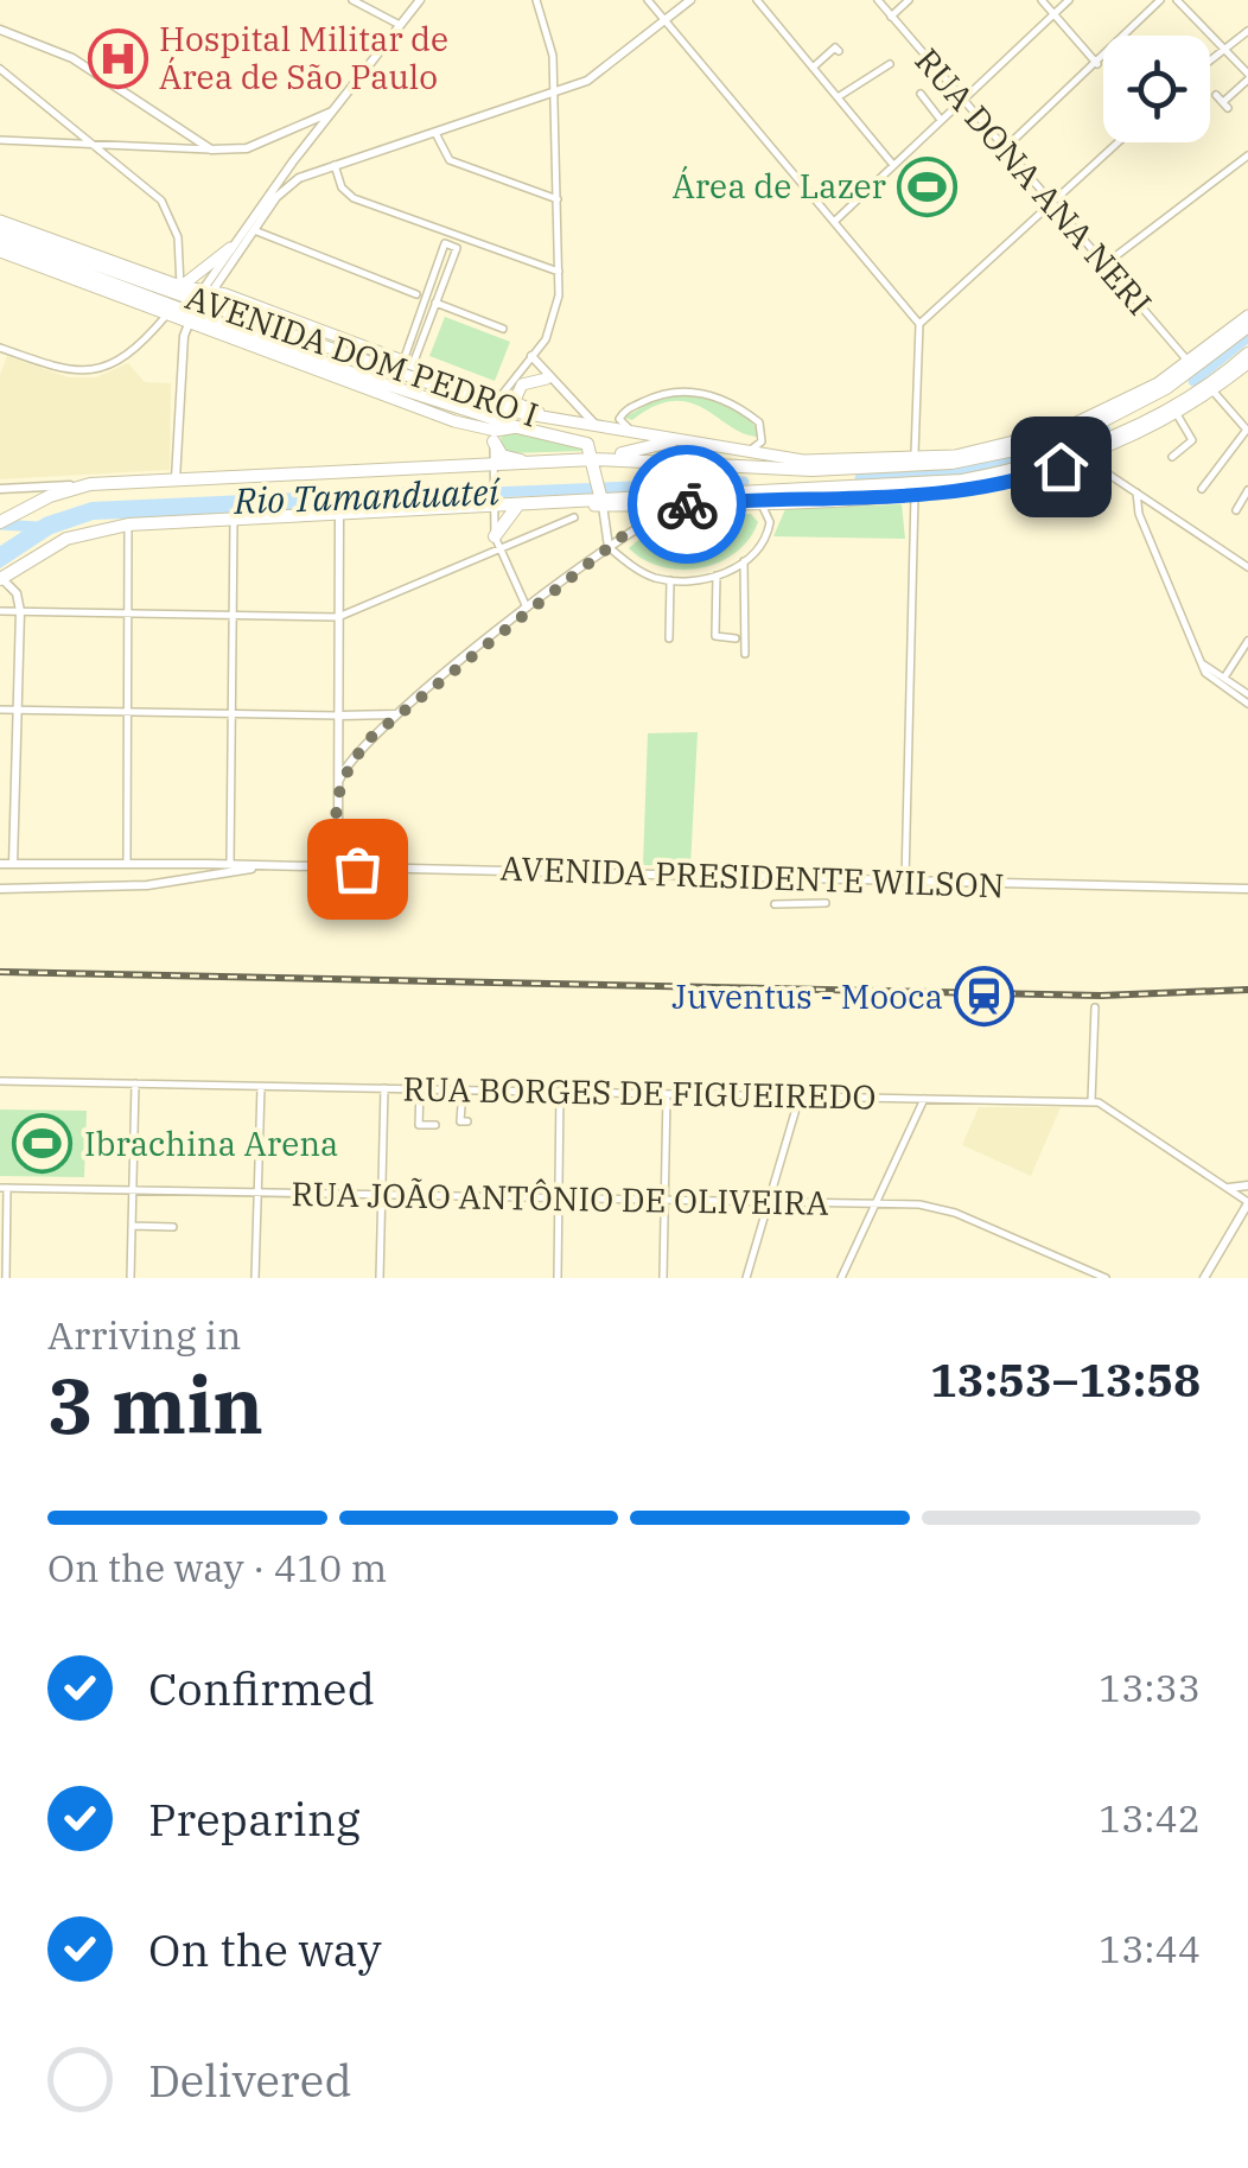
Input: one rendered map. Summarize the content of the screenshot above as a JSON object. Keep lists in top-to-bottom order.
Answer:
{
  "streets": {
    "main road": ["AVENIDA DOM PEDRO I", "AVENIDA PRESIDENTE WILSON"],
    "street": ["RUA DONA ANA NERI", "RUA BORGES DE FIGUEIREDO", "RUA JOÃO ANTÔNIO DE OLIVEIRA"]
  },
  "crossings": [
    ["RUA DONA ANA NERI", "AVENIDA DOM PEDRO I"]
  ],
  "water": ["Rio Tamanduateí"],
  "places": {
    "hospital": ["Hospital Militar de Área de São Paulo"],
    "sports": ["Área de Lazer", "Ibrachina Arena"],
    "station": ["Juventus - Mooca"]
  },
  "page": {
    "heading": ["3 min", "Arriving in", "13:53–13:58"],
    "bar": "On the way · 410 m",
    "list": [
      ["Confirmed", "13:33"],
      ["Preparing", "13:42"],
      ["On the way", "13:44"],
      "Delivered"
    ]
  }
}
